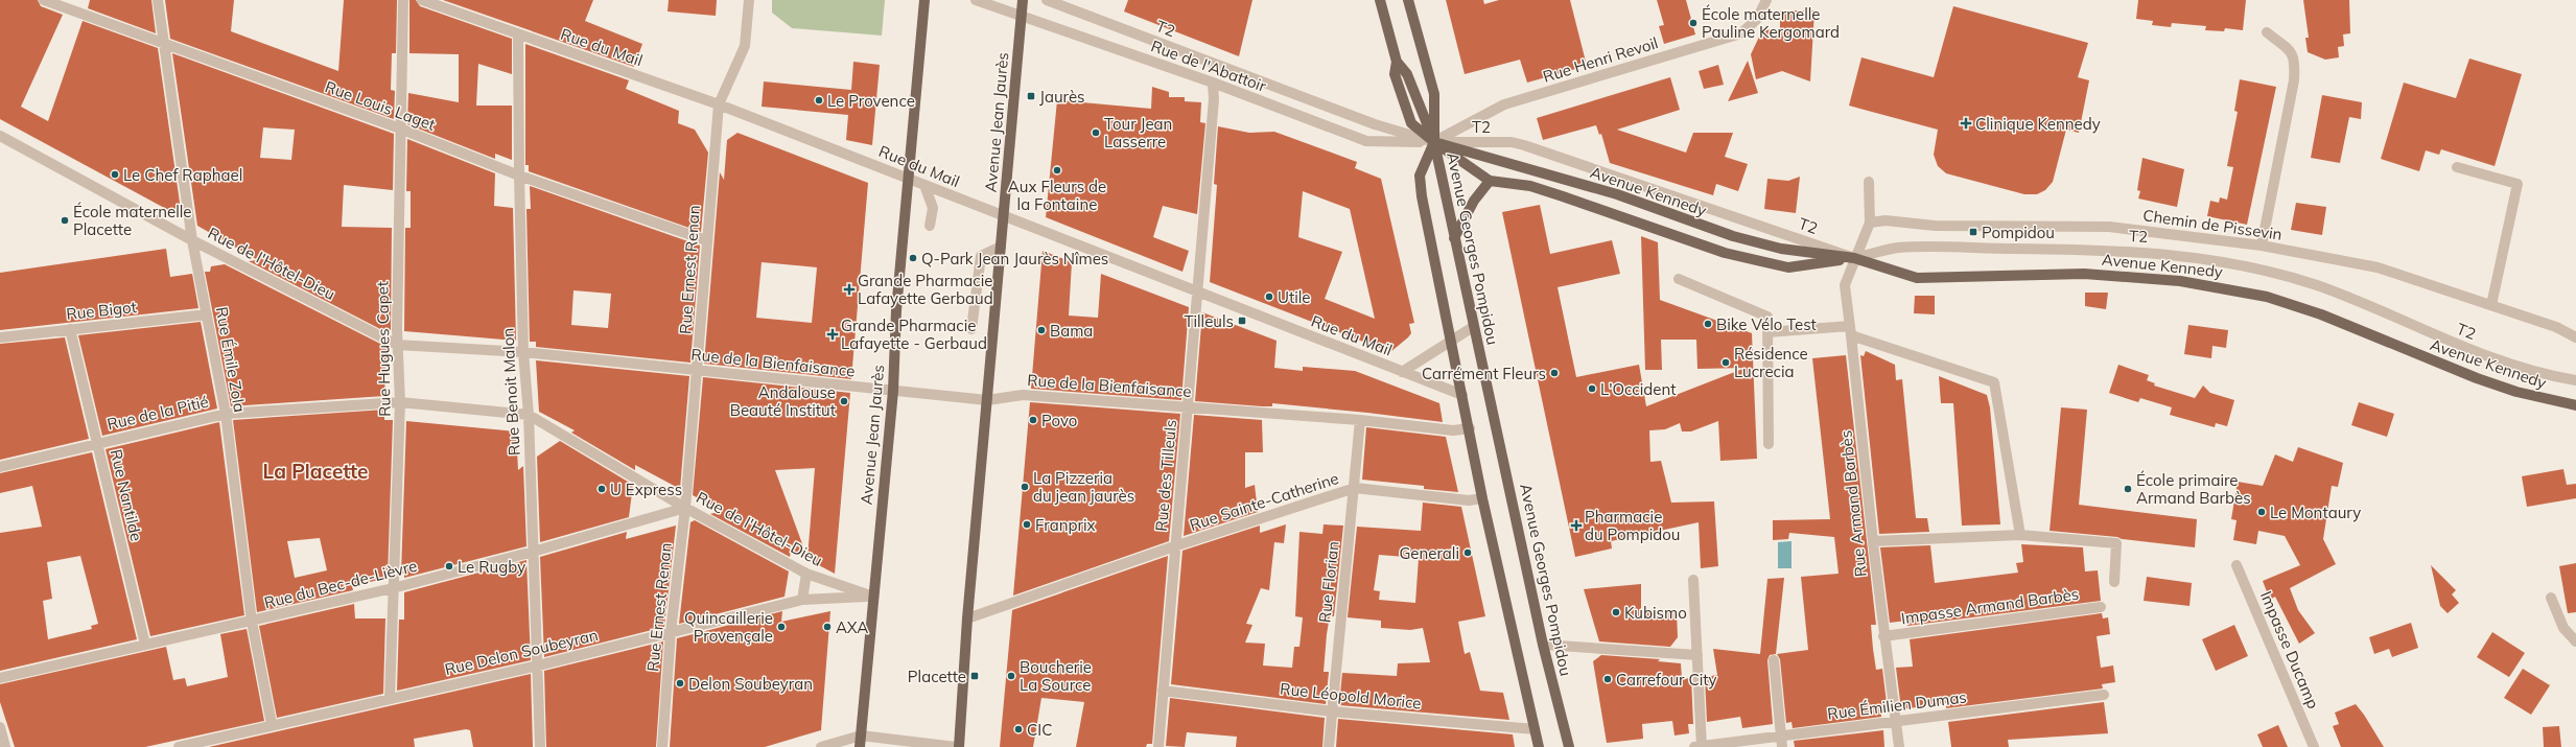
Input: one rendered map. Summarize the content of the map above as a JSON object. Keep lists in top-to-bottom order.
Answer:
{
  "streets": {
    "main road": ["Avenue Jean Jaurès", "Avenue Kennedy", "Avenue Georges Pompidou"],
    "street": [
      "T2",
      "Rue du Mail",
      "Rue Henri Revoil",
      "Rue de l'Abattoir",
      "Rue Louis Laget",
      "Chemin de Pissevin",
      "Rue de l'Hôtel-Dieu",
      "Rue Ernest Renan",
      "Rue Bigot",
      "Rue Hugues Capet",
      "Rue Émile Zola",
      "Rue de la Bienfaisance",
      "Rue Benoit Malon",
      "Rue de la Pitié",
      "Rue des Tilleuls",
      "Rue Nantilde",
      "Rue Sainte-Catherine",
      "Rue Armand Barbès",
      "Rue Florian",
      "Rue du Bec-de-Lièvre",
      "Impasse Armand Barbès",
      "Impasse Ducamp",
      "Rue Delon Soubeyran",
      "Rue Léopold Morice",
      "Rue Émilien Dumas"
    ]
  },
  "crossings": [
    ["T2", "Rue Henri Revoil"],
    ["T2", "Rue de l'Abattoir"],
    ["T2", "Avenue Kennedy"],
    ["T2", "Avenue Georges Pompidou"],
    ["T2", "Rue Armand Barbès"],
    ["Rue du Mail", "Avenue Jean Jaurès"],
    ["Rue du Mail", "Avenue Georges Pompidou"],
    ["Rue du Mail", "Rue Ernest Renan"],
    ["Rue du Mail", "Rue Benoit Malon"],
    ["Rue du Mail", "Rue des Tilleuls"],
    ["Rue Henri Revoil", "Rue de l'Abattoir"],
    ["Rue Henri Revoil", "Avenue Kennedy"],
    ["Rue Henri Revoil", "Avenue Georges Pompidou"],
    ["Rue de l'Abattoir", "Avenue Jean Jaurès"],
    ["Rue de l'Abattoir", "Avenue Kennedy"],
    ["Rue de l'Abattoir", "Avenue Georges Pompidou"],
    ["Rue de l'Abattoir", "Rue des Tilleuls"],
    ["Rue Louis Laget", "Rue Ernest Renan"],
    ["Rue Louis Laget", "Rue Hugues Capet"],
    ["Rue Louis Laget", "Rue Émile Zola"],
    ["Rue Louis Laget", "Rue Benoit Malon"],
    ["Avenue Jean Jaurès", "Rue de l'Hôtel-Dieu"],
    ["Avenue Jean Jaurès", "Rue de la Bienfaisance"],
    ["Avenue Jean Jaurès", "Rue Sainte-Catherine"],
    ["Avenue Jean Jaurès", "Rue Delon Soubeyran"],
    ["Avenue Kennedy", "Avenue Georges Pompidou"],
    ["Avenue Kennedy", "Rue Armand Barbès"],
    ["Avenue Georges Pompidou", "Rue de la Bienfaisance"],
    ["Avenue Georges Pompidou", "Rue Sainte-Catherine"],
    ["Avenue Georges Pompidou", "Rue Léopold Morice"],
    ["Rue de l'Hôtel-Dieu", "Rue Ernest Renan"],
    ["Rue de l'Hôtel-Dieu", "Rue Hugues Capet"],
    ["Rue de l'Hôtel-Dieu", "Rue Émile Zola"],
    ["Rue de l'Hôtel-Dieu", "Rue de la Bienfaisance"],
    ["Rue de l'Hôtel-Dieu", "Rue Benoit Malon"],
    ["Rue de l'Hôtel-Dieu", "Rue de la Pitié"],
    ["Rue de l'Hôtel-Dieu", "Rue du Bec-de-Lièvre"],
    ["Rue de l'Hôtel-Dieu", "Rue Delon Soubeyran"],
    ["Rue Ernest Renan", "Rue de la Bienfaisance"],
    ["Rue Ernest Renan", "Rue du Bec-de-Lièvre"],
    ["Rue Ernest Renan", "Rue Delon Soubeyran"],
    ["Rue Bigot", "Rue Émile Zola"],
    ["Rue Bigot", "Rue Nantilde"],
    ["Rue Hugues Capet", "Rue de la Bienfaisance"],
    ["Rue Hugues Capet", "Rue de la Pitié"],
    ["Rue Hugues Capet", "Rue du Bec-de-Lièvre"],
    ["Rue Hugues Capet", "Rue Delon Soubeyran"],
    ["Rue Émile Zola", "Rue de la Pitié"],
    ["Rue Émile Zola", "Rue du Bec-de-Lièvre"],
    ["Rue Émile Zola", "Rue Delon Soubeyran"],
    ["Rue de la Bienfaisance", "Rue Benoit Malon"],
    ["Rue de la Bienfaisance", "Rue des Tilleuls"],
    ["Rue de la Bienfaisance", "Rue Florian"],
    ["Rue Benoit Malon", "Rue de la Pitié"],
    ["Rue Benoit Malon", "Rue du Bec-de-Lièvre"],
    ["Rue Benoit Malon", "Rue Delon Soubeyran"],
    ["Rue de la Pitié", "Rue Nantilde"],
    ["Rue des Tilleuls", "Rue Sainte-Catherine"],
    ["Rue des Tilleuls", "Rue Léopold Morice"],
    ["Rue Nantilde", "Rue du Bec-de-Lièvre"],
    ["Rue Sainte-Catherine", "Rue Florian"],
    ["Rue Armand Barbès", "Impasse Armand Barbès"],
    ["Rue Armand Barbès", "Rue Émilien Dumas"],
    ["Rue Florian", "Rue Léopold Morice"]
  ],
  "districts": ["La Placette"],
  "places": {
    "other": [
      "École maternelle Pauline Kergomard",
      "Le Provence",
      "Tour Jean Lasserre",
      "Aux Fleurs de la Fontaine",
      "Le Chef Raphael",
      "École maternelle Placette",
      "Q-Park Jean Jaurès Nîmes",
      "Utile",
      "Bike Vélo Test",
      "Bama",
      "Résidence Lucrecia",
      "Carrément Fleurs",
      "L'Occident",
      "Andalouse Beauté Institut",
      "Povo",
      "La Pizzeria du jean jaurès",
      "U Express",
      "École primaire Armand Barbès",
      "Le Montaury",
      "Franprix",
      "Generali",
      "Le Rugby",
      "Kubismo",
      "Quincaillerie Provençale",
      "AXA",
      "Boucherie La Source",
      "Carrefour City",
      "Delon Soubeyran",
      "CIC"
    ],
    "transit": [
      "Jaurès",
      "Pompidou",
      "Tilleuls",
      "Placette"
    ],
    "health": [
      "Clinique Kennedy",
      "Grande Pharmacie Lafayette Gerbaud",
      "Grande Pharmacie Lafayette - Gerbaud",
      "Pharmacie du Pompidou"
    ]
  }
}
